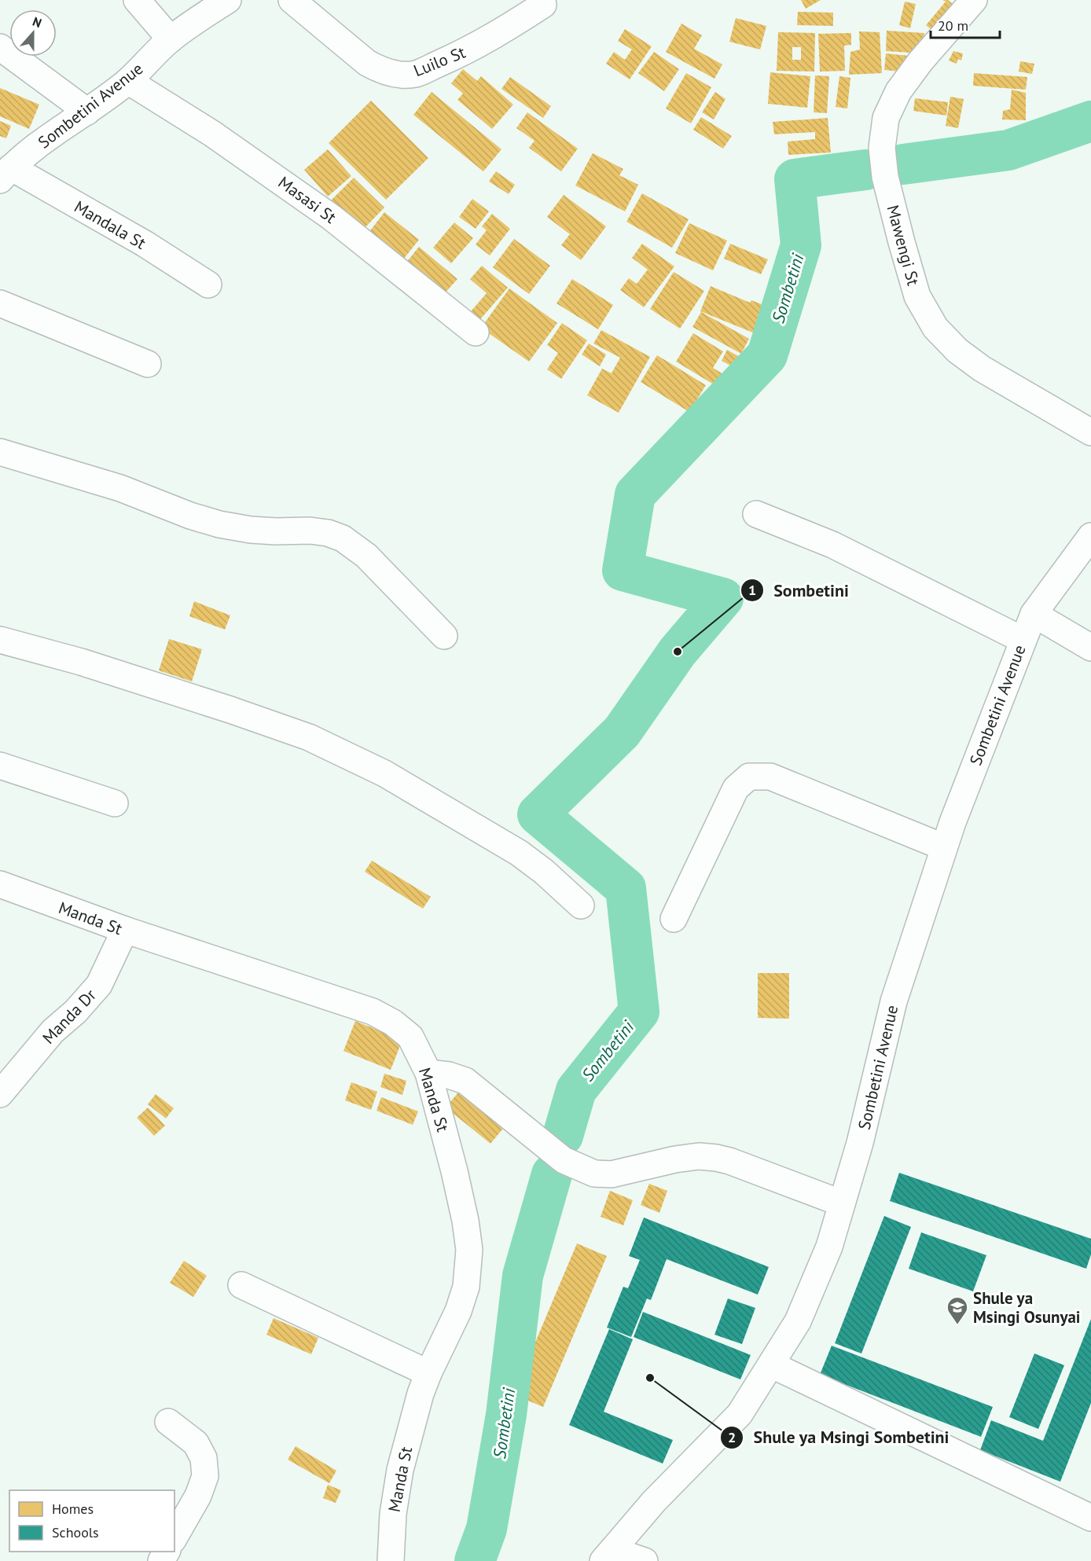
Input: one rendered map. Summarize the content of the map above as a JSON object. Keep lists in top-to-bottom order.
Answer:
{
  "streets": {
    "street": [
      "Luilo St",
      "Sombetini Avenue",
      "Masasi St",
      "Mandala St",
      "Mawengi St",
      "Manda St",
      "Manda Dr"
    ]
  },
  "crossings": [
    ["Sombetini Avenue", "Masasi St"],
    ["Sombetini Avenue", "Mandala St"],
    ["Manda St", "Manda Dr"]
  ],
  "water": ["Sombetini"],
  "places": {
    "other": ["Sombetini", "Shule ya Msingi Sombetini"],
    "school or university": ["Shule ya Msingi Osunyai"]
  },
  "legend": ["Homes", "Schools"],
  "scale_bar": "20 m",
  "north": "top"
}
